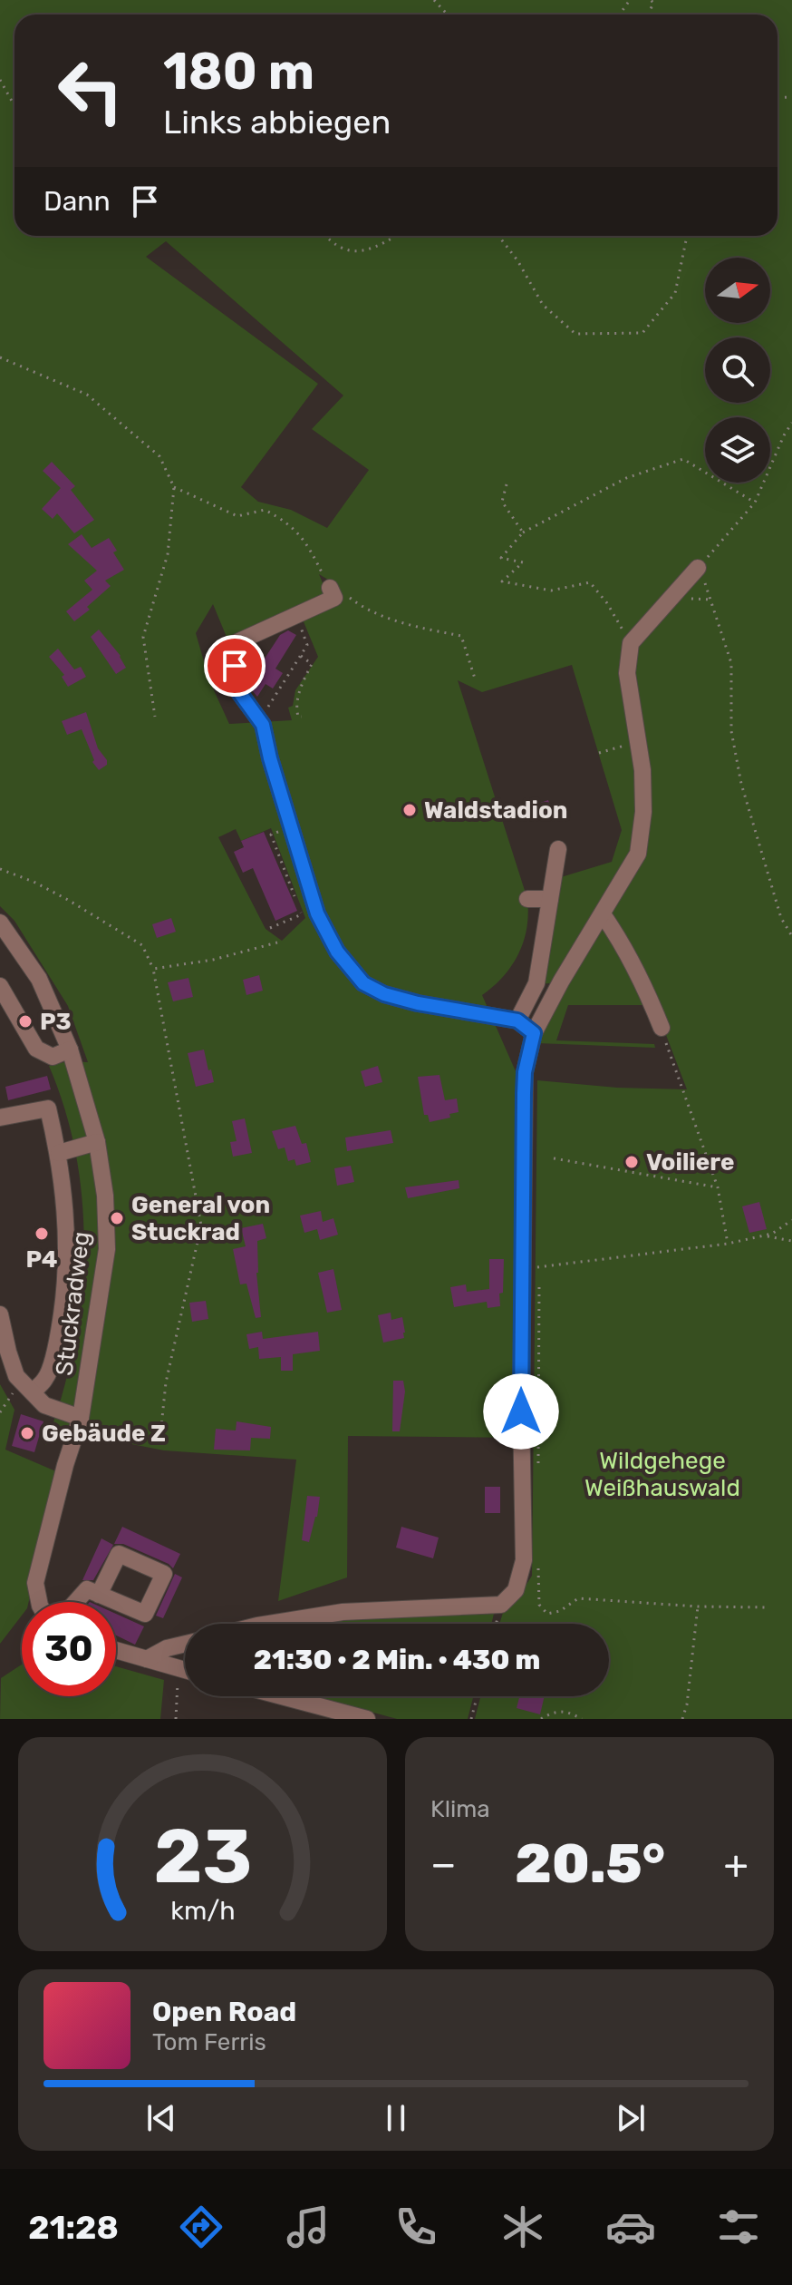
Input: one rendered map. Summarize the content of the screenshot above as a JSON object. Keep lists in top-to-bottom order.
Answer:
{
  "streets": {
    "street": ["Stuckradweg"]
  },
  "parks": ["Wildgehege Weißhauswald"],
  "places": [
    "Waldstadion",
    "P3",
    "Voiliere",
    "General von Stuckrad",
    "P4",
    "Gebäude Z"
  ],
  "north": "right",
  "page": {
    "turn": ["180 m", "Links abbiegen"],
    "then": "Dann",
    "limit": "30",
    "trip": "21:30 · 2 Min. · 430 m",
    "tile": "Klima",
    "heat": ["−", "20.5°", "+"],
    "song": ["Open Road", "Tom Ferris"],
    "tabs": "21:28",
    "gauge": ["23", "km/h"]
  }
}
